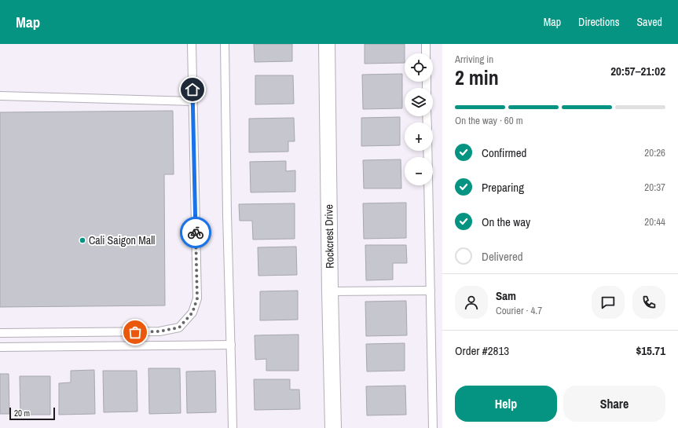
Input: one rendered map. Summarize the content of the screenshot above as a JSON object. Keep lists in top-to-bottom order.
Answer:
{
  "streets": {
    "street": ["Rockcrest Drive"]
  },
  "places": ["Cali Saigon Mall"],
  "scale_bar": "20 m",
  "page": {
    "header": "Map",
    "nav": ["Map", "Directions", "Saved"],
    "heading": ["2 min", "Arriving in", "20:57–21:02"],
    "panel": [
      "Sam",
      "Courier · 4.7",
      "Order #2813",
      "$15.71"
    ],
    "map_buttons": ["+", "−"],
    "bar": "On the way · 60 m",
    "list": [
      ["Confirmed", "20:26"],
      ["Preparing", "20:37"],
      ["On the way", "20:44"],
      "Delivered"
    ],
    "buttons": ["Help", "Share"],
    "scale": "20 m"
  }
}
